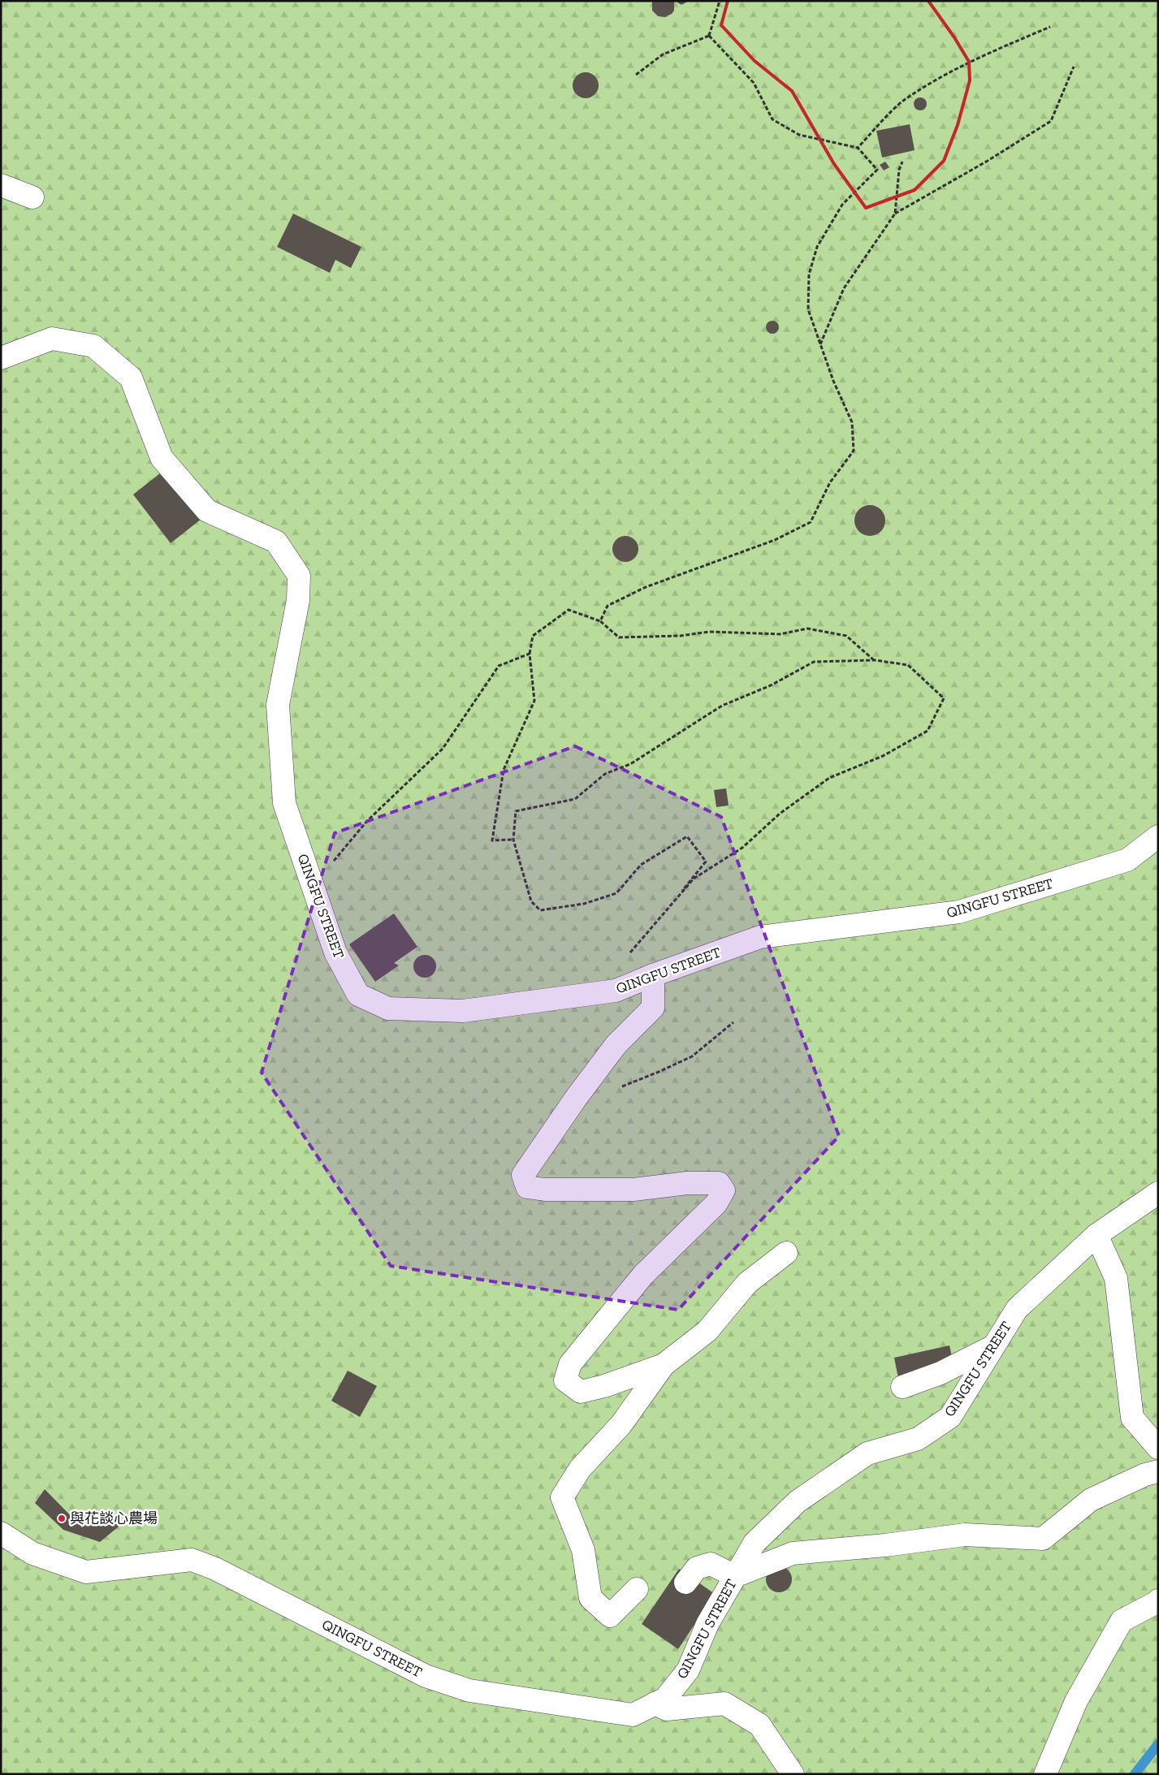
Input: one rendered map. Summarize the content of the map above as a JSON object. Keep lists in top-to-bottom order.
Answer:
{
  "streets": {
    "street": ["QINGFU STREET"]
  },
  "places": ["與花談心農場"]
}
